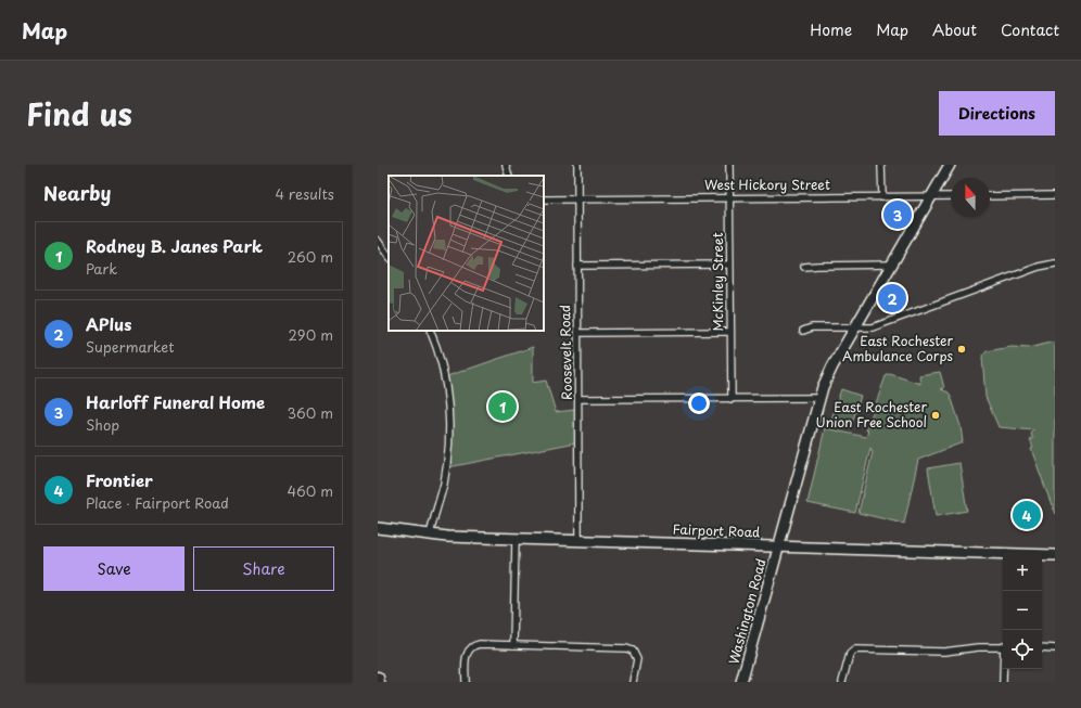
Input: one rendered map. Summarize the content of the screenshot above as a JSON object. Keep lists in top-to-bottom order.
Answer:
{
  "streets": {
    "main road": ["Fairport Road", "Washington Road"],
    "street": ["West Hickory Street", "McKinley Street", "Roosevelt Road"]
  },
  "crossings": [
    ["West Hickory Street", "McKinley Street"],
    ["West Hickory Street", "Roosevelt Road"],
    ["West Hickory Street", "Washington Road"],
    ["Roosevelt Road", "Fairport Road"],
    ["Fairport Road", "Washington Road"]
  ],
  "places": ["East Rochester Ambulance Corps", "East Rochester Union Free School"],
  "north": "top",
  "page": {
    "header": "Map",
    "nav": [
      "Home",
      "Map",
      "About",
      "Contact"
    ],
    "title": "Find us",
    "buttons": [
      "Directions",
      ["Save", "Share"]
    ],
    "heading": ["Nearby", "4 results"],
    "pins": [
      "3",
      "2",
      "1",
      "4"
    ],
    "list": [
      {
        "mark": "1",
        "name": "Rodney B. Janes Park",
        "note": "Park",
        "value": "260 m"
      },
      {
        "mark": "2",
        "name": "APlus",
        "note": "Supermarket",
        "value": "290 m"
      },
      {
        "mark": "3",
        "name": "Harloff Funeral Home",
        "note": "Shop",
        "value": "360 m"
      },
      {
        "mark": "4",
        "name": "Frontier",
        "note": "Place · Fairport Road",
        "value": "460 m"
      }
    ],
    "map_buttons": ["+", "−"]
  }
}
